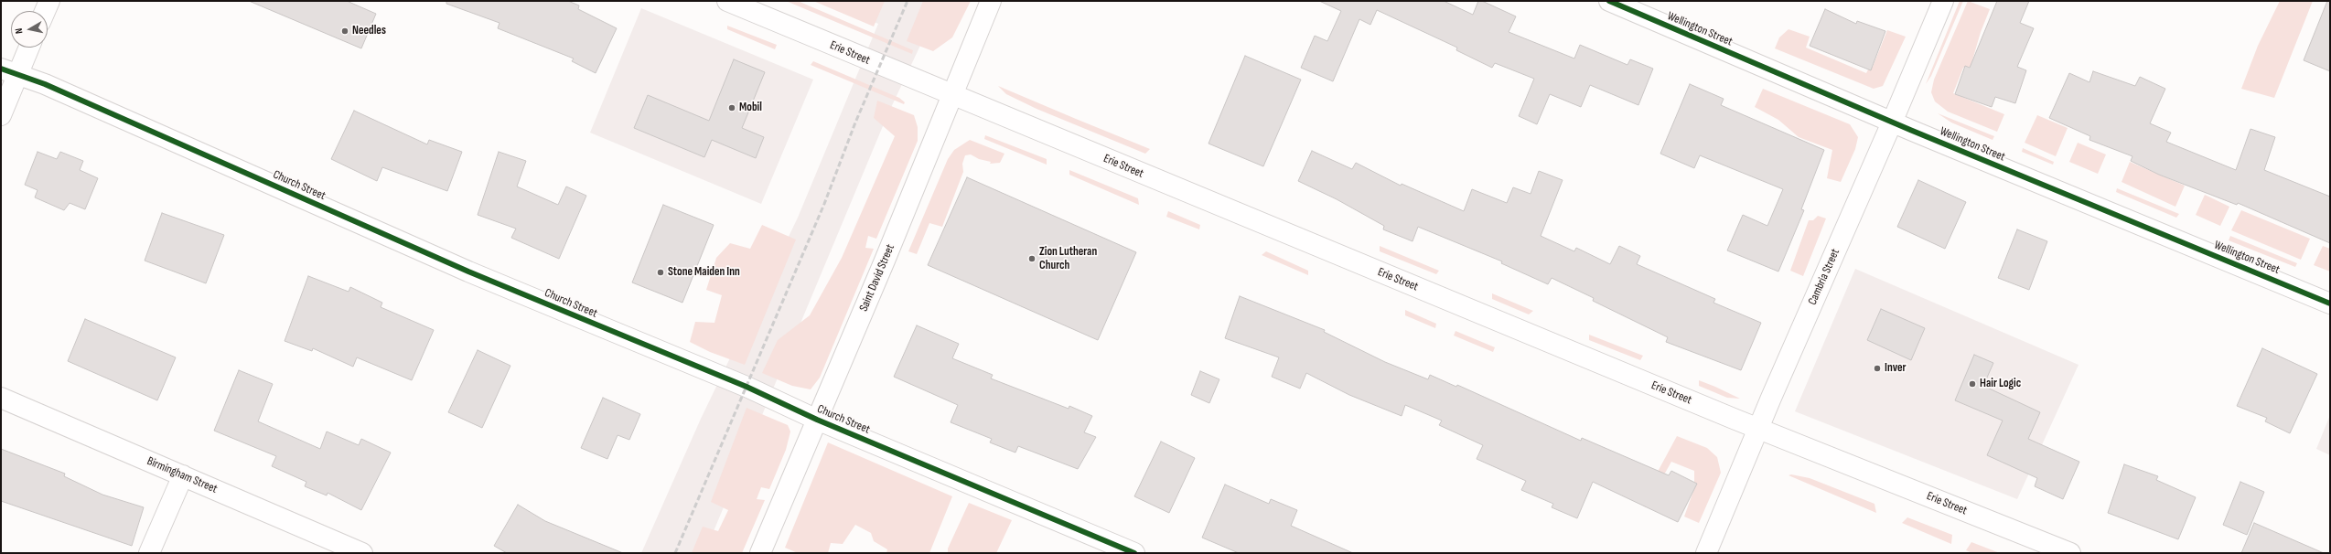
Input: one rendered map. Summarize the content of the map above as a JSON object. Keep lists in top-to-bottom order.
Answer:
{
  "streets": {
    "street": [
      "Wellington Street",
      "Erie Street",
      "Church Street",
      "Cambria Street",
      "Saint David Street",
      "Birmingham Street"
    ]
  },
  "crossings": [
    ["Wellington Street", "Cambria Street"],
    ["Erie Street", "Cambria Street"],
    ["Erie Street", "Saint David Street"],
    ["Church Street", "Saint David Street"]
  ],
  "places": [
    "Needles",
    "Mobil",
    "Zion Lutheran Church",
    "Stone Maiden Inn",
    "Inver",
    "Hair Logic"
  ],
  "north": "left"
}
